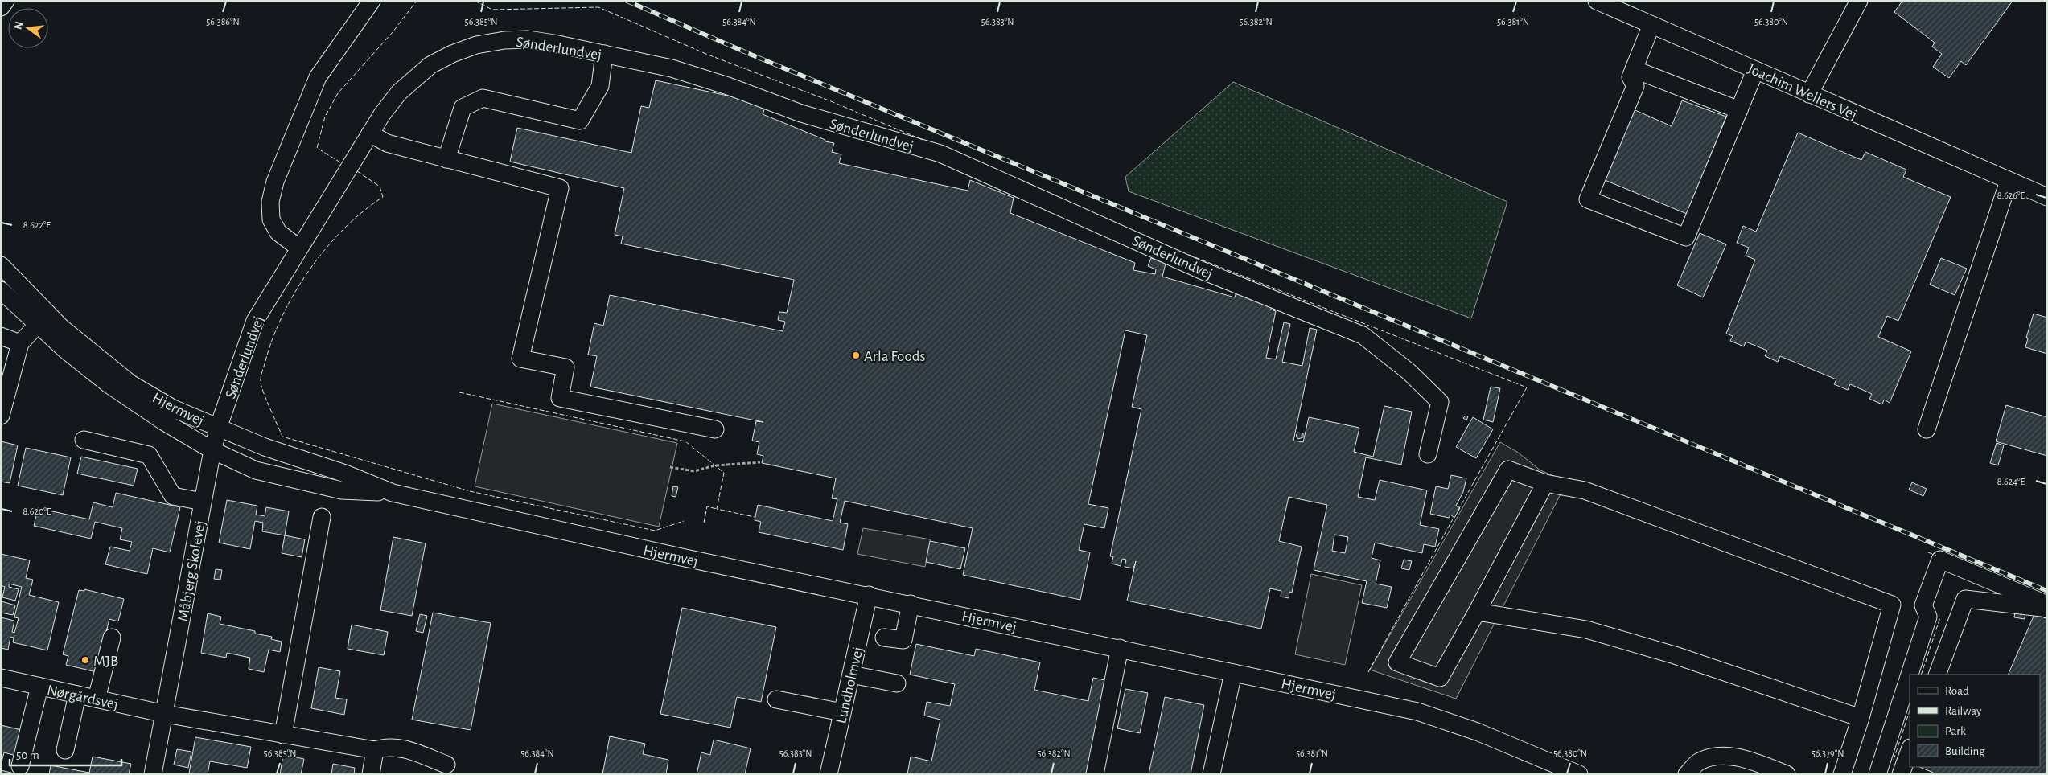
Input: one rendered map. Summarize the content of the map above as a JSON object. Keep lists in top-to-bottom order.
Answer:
{
  "streets": {
    "street": [
      "Sønderlundvej",
      "Joachim Wellers Vej",
      "Hjermvej",
      "Måbjerg Skolevej",
      "Lundholmvej",
      "Nørgårdsvej"
    ]
  },
  "crossings": [
    ["Sønderlundvej", "Hjermvej"],
    ["Sønderlundvej", "Måbjerg Skolevej"],
    ["Hjermvej", "Måbjerg Skolevej"],
    ["Hjermvej", "Lundholmvej"],
    ["Måbjerg Skolevej", "Nørgårdsvej"]
  ],
  "places": ["Arla Foods", "MJB"],
  "legend": [
    "Road",
    "Railway",
    "Park",
    "Building"
  ],
  "scale_bar": "50 m",
  "north": "left",
  "coordinates": [
    "56.386°N",
    "56.385°N",
    "56.381°N",
    "56.384°N",
    "56.383°N",
    "56.382°N",
    "56.380°N",
    "8.626°E",
    "8.622°E",
    "8.624°E",
    "8.620°E",
    "56.379°N"
  ]
}
